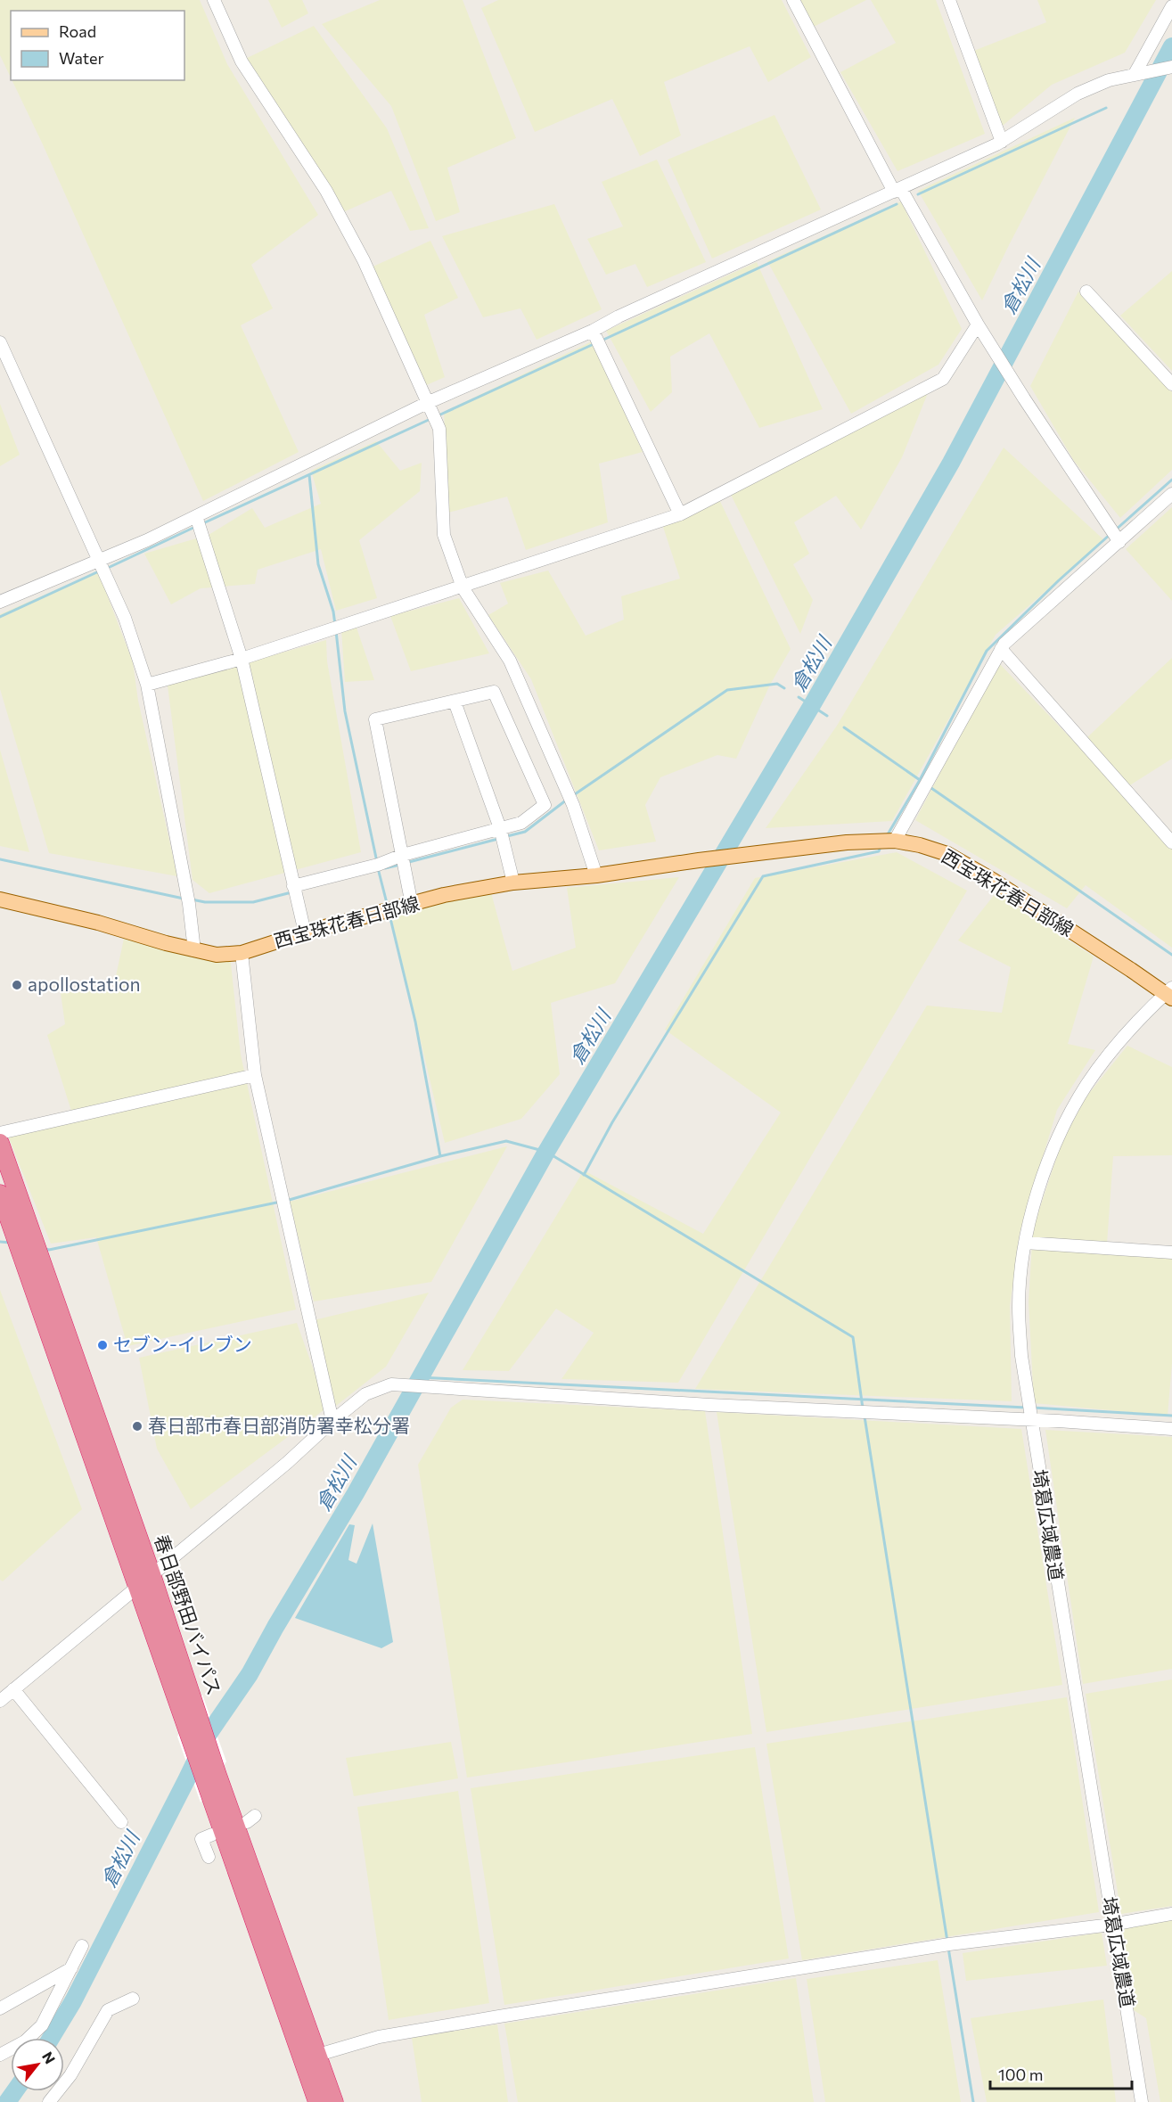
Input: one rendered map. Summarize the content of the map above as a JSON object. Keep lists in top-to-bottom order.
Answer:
{
  "streets": {
    "highway": ["春日部野田バイパス"],
    "main road": ["西宝珠花春日部線"],
    "street": ["埼葛広域農道"]
  },
  "crossings": [
    ["西宝珠花春日部線", "埼葛広域農道"]
  ],
  "water": ["倉松川"],
  "places": ["apollostation", "セブン-イレブン", "春日部市春日部消防署幸松分署"],
  "legend": ["Road", "Water"],
  "scale_bar": "100 m",
  "north": "top right"
}
